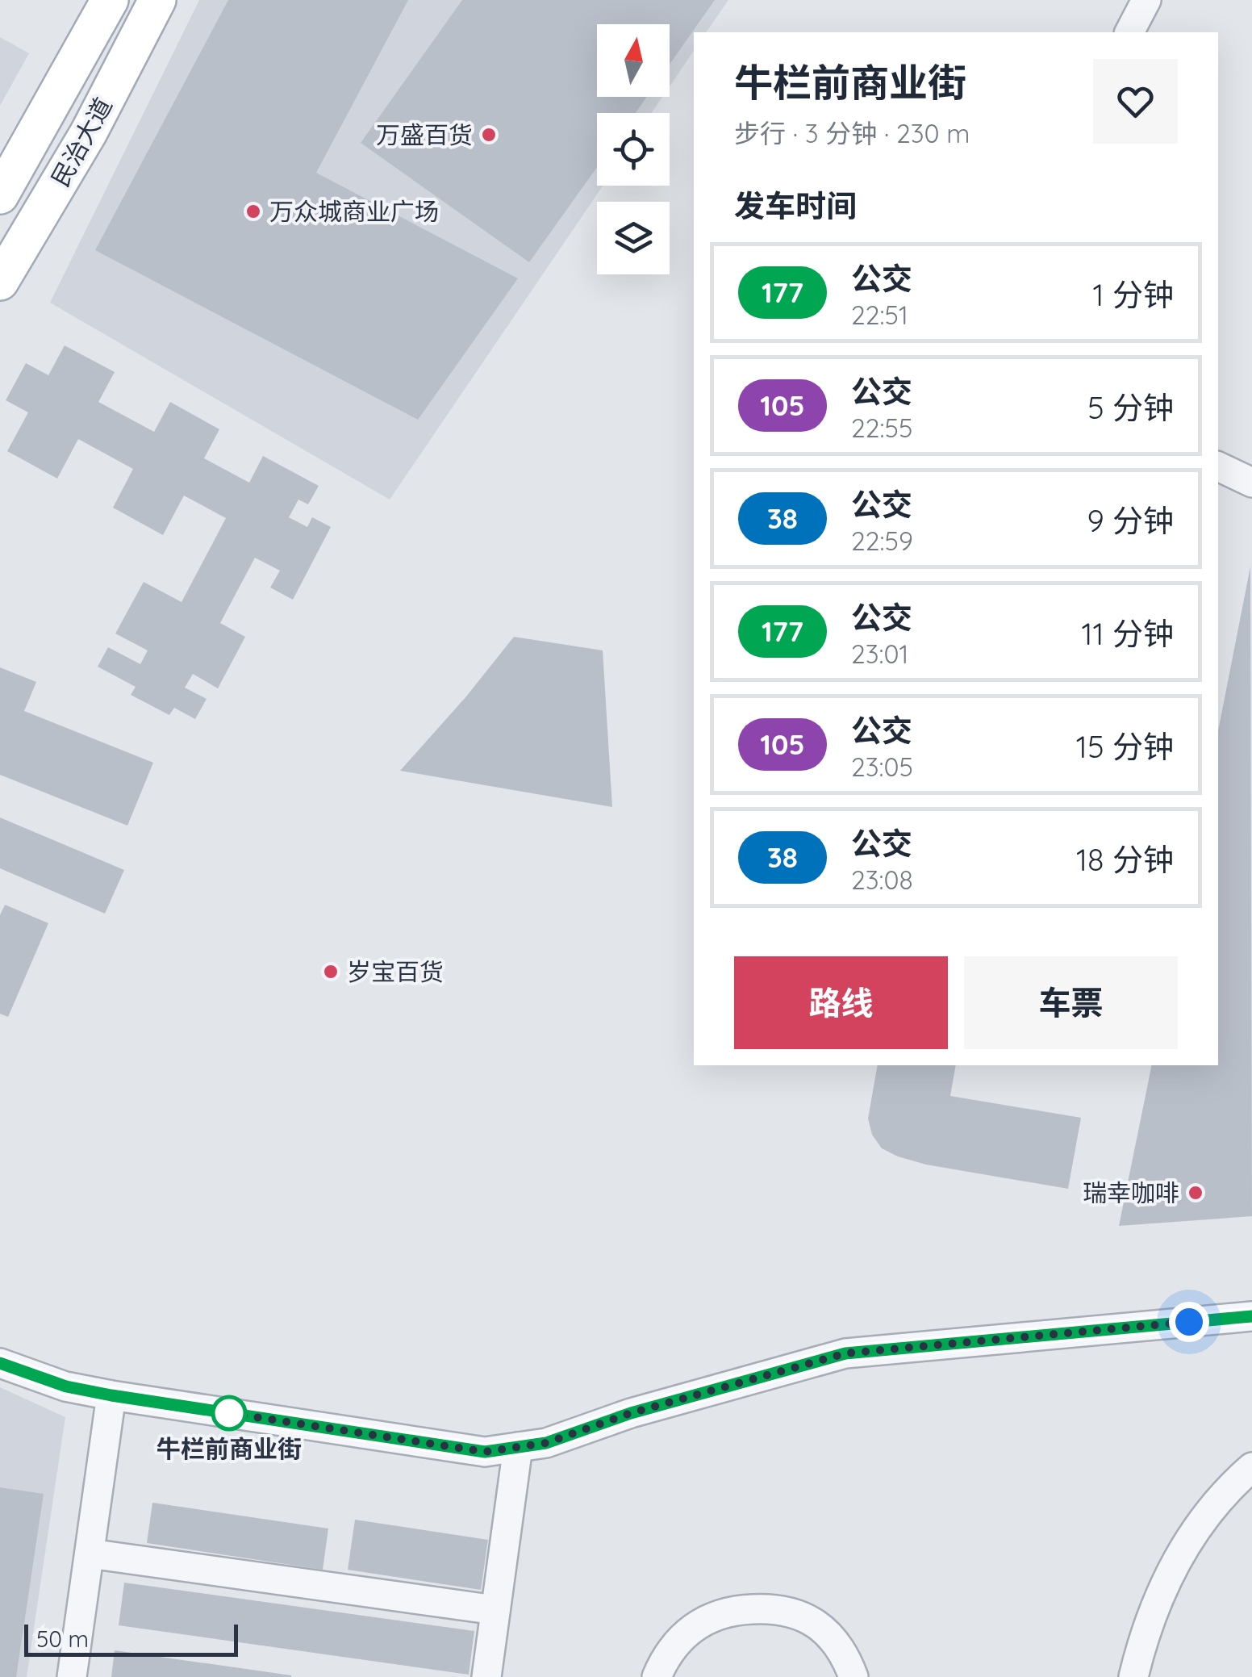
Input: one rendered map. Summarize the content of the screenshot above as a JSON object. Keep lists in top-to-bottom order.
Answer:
{
  "streets": {
    "main road": ["民治大道"]
  },
  "places": [
    "万盛百货",
    "万众城商业广场",
    "岁宝百货",
    "瑞幸咖啡",
    "牛栏前商业街"
  ],
  "lines": ["bus line 177"],
  "scale_bar": "50 m",
  "north": "top",
  "page": {
    "heading": [
      ["牛栏前商业街", "步行 · 3 分钟 · 230 m"],
      "发车时间"
    ],
    "list": [
      {
        "mark": "177",
        "name": "公交",
        "note": "22:51",
        "value": "1 分钟"
      },
      {
        "mark": "105",
        "name": "公交",
        "note": "22:55",
        "value": "5 分钟"
      },
      {
        "mark": "38",
        "name": "公交",
        "note": "22:59",
        "value": "9 分钟"
      },
      {
        "mark": "177",
        "name": "公交",
        "note": "23:01",
        "value": "11 分钟"
      },
      {
        "mark": "105",
        "name": "公交",
        "note": "23:05",
        "value": "15 分钟"
      },
      {
        "mark": "38",
        "name": "公交",
        "note": "23:08",
        "value": "18 分钟"
      }
    ],
    "buttons": ["路线", "车票"],
    "scale": "50 m"
  }
}
